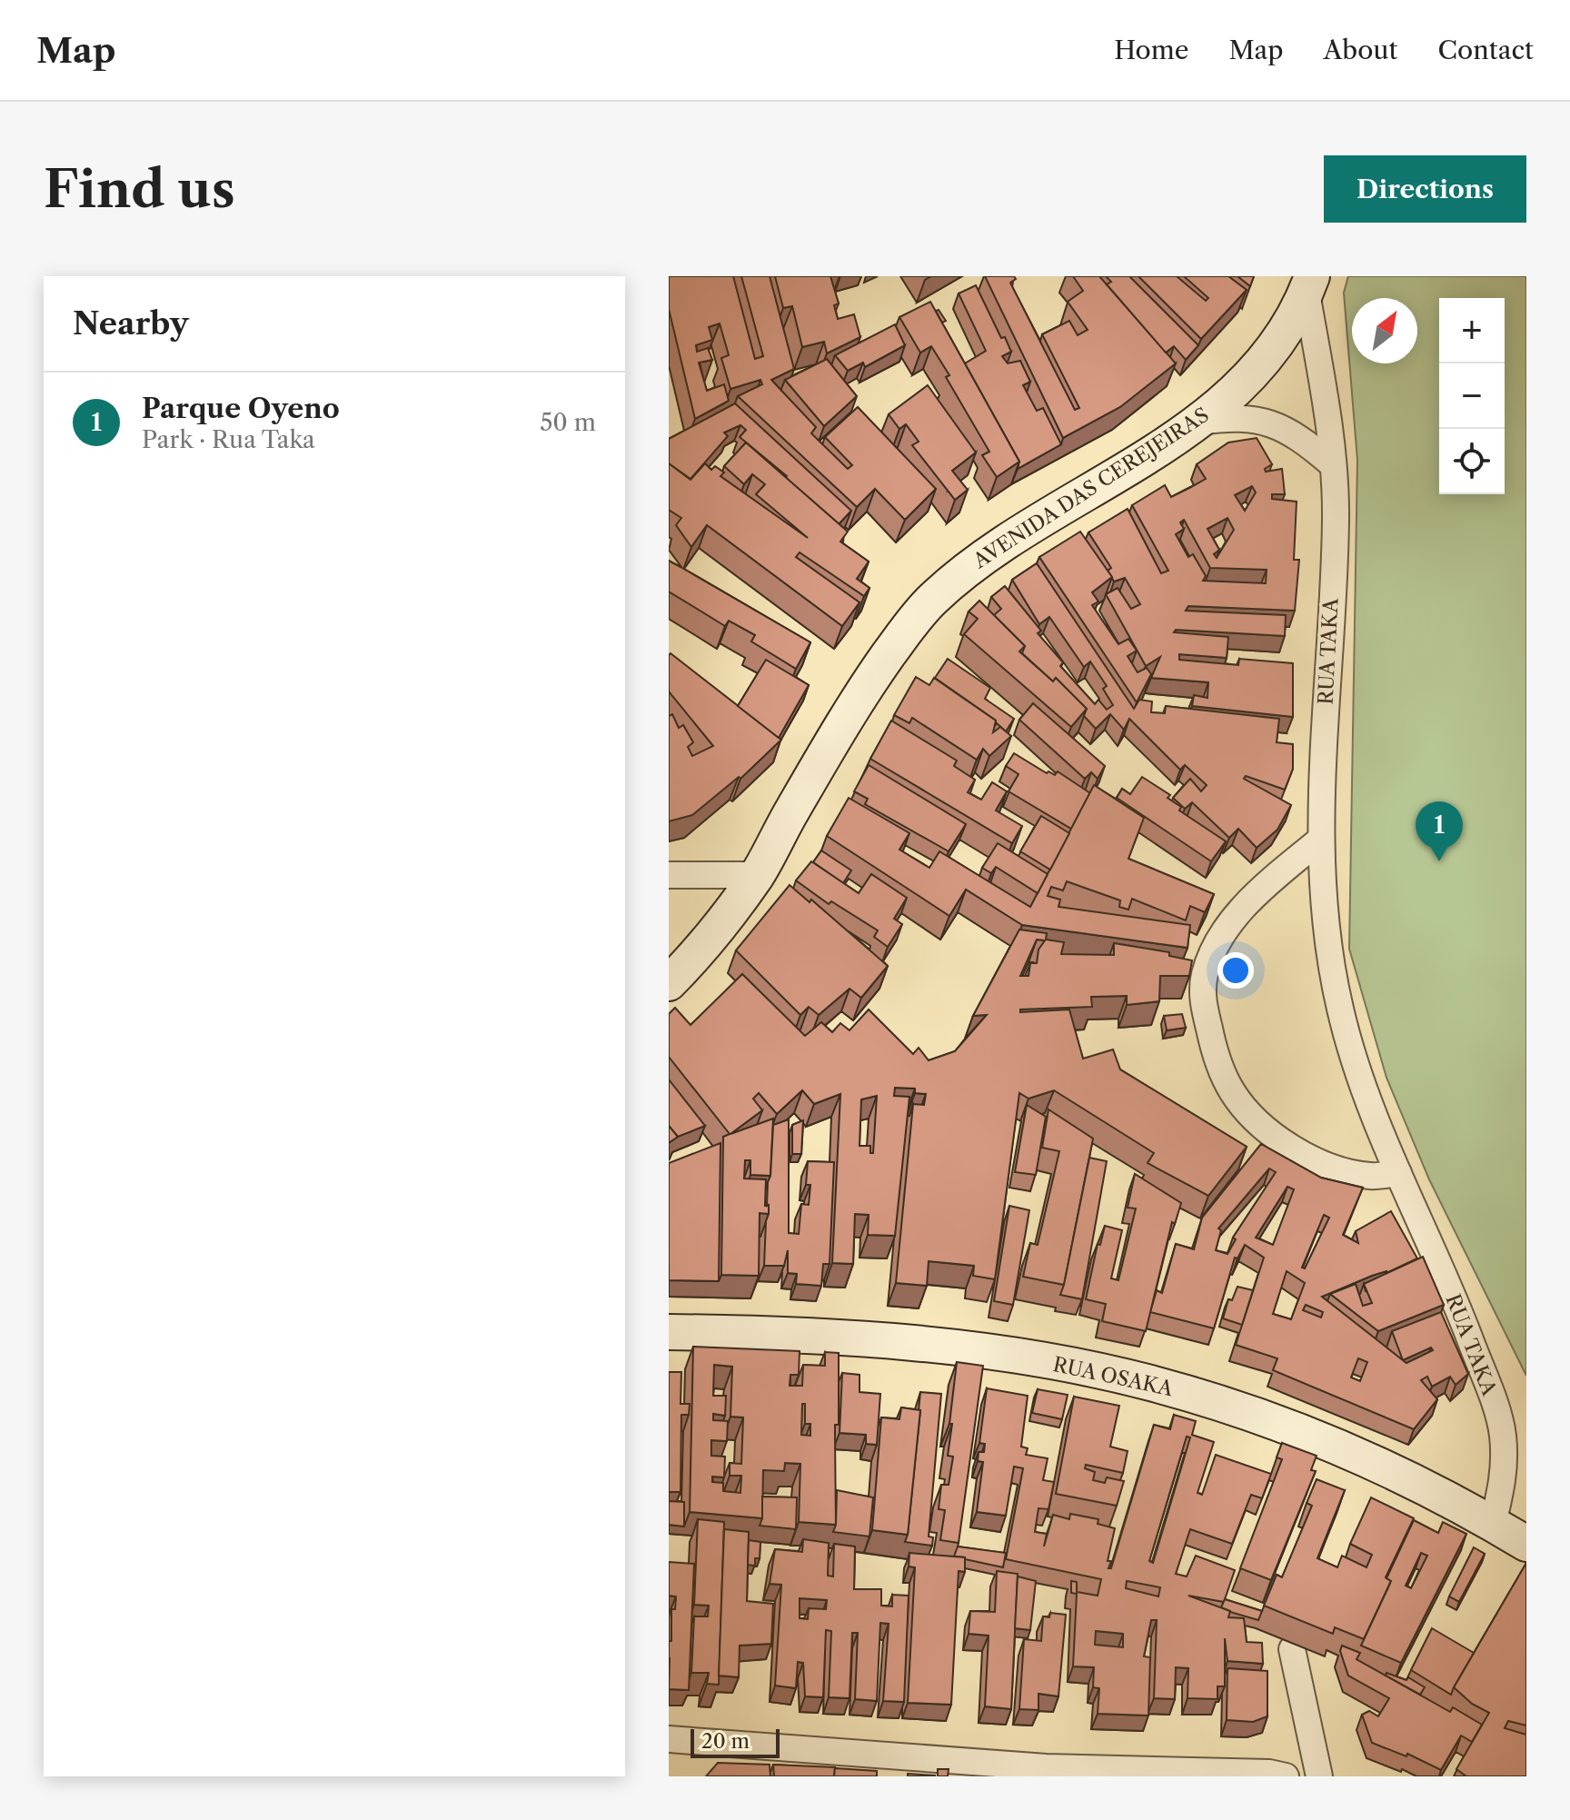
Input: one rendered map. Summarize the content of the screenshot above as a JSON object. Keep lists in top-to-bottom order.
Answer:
{
  "streets": {
    "main road": ["AVENIDA DAS CEREJEIRAS", "RUA OSAKA"],
    "street": ["RUA TAKA"]
  },
  "crossings": [
    ["AVENIDA DAS CEREJEIRAS", "RUA TAKA"],
    ["RUA TAKA", "RUA OSAKA"]
  ],
  "scale_bar": "20 m",
  "north": "top right",
  "page": {
    "header": "Map",
    "nav": [
      "Home",
      "Map",
      "About",
      "Contact"
    ],
    "buttons": "Directions",
    "title": "Find us",
    "heading": "Nearby",
    "map_buttons": ["+", "−"],
    "list": [
      {
        "mark": "1",
        "name": "Parque Oyeno",
        "note": "Park · Rua Taka",
        "value": "50 m"
      }
    ],
    "pins": "1",
    "scale": "20 m"
  }
}
